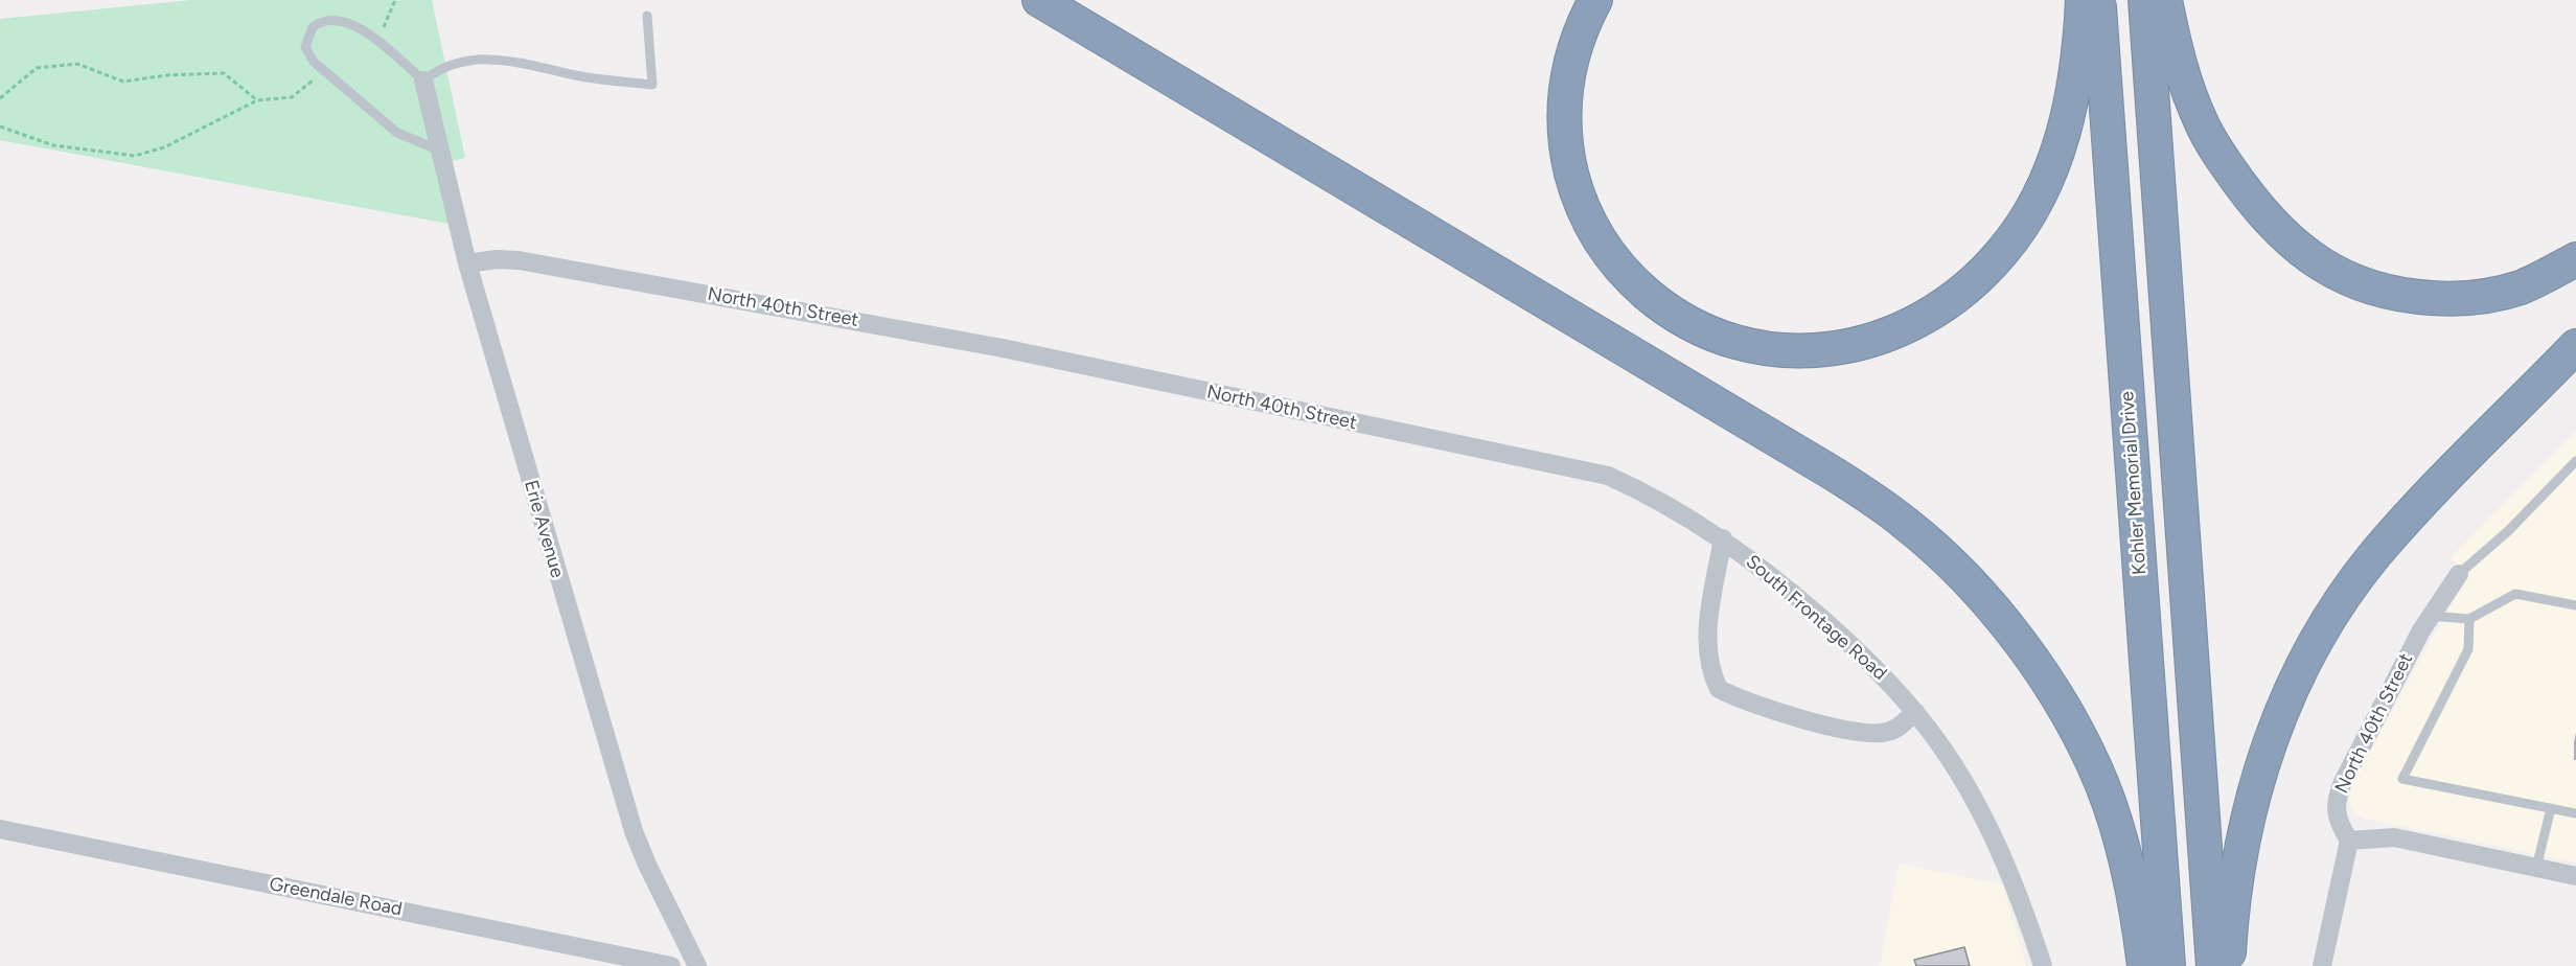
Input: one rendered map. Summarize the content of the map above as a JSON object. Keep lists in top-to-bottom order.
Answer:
{
  "streets": {
    "highway": ["Kohler Memorial Drive"],
    "street": [
      "North 40th Street",
      "Erie Avenue",
      "South Frontage Road",
      "Greendale Road"
    ]
  },
  "crossings": [
    ["North 40th Street", "Erie Avenue"],
    ["North 40th Street", "South Frontage Road"]
  ]
}
